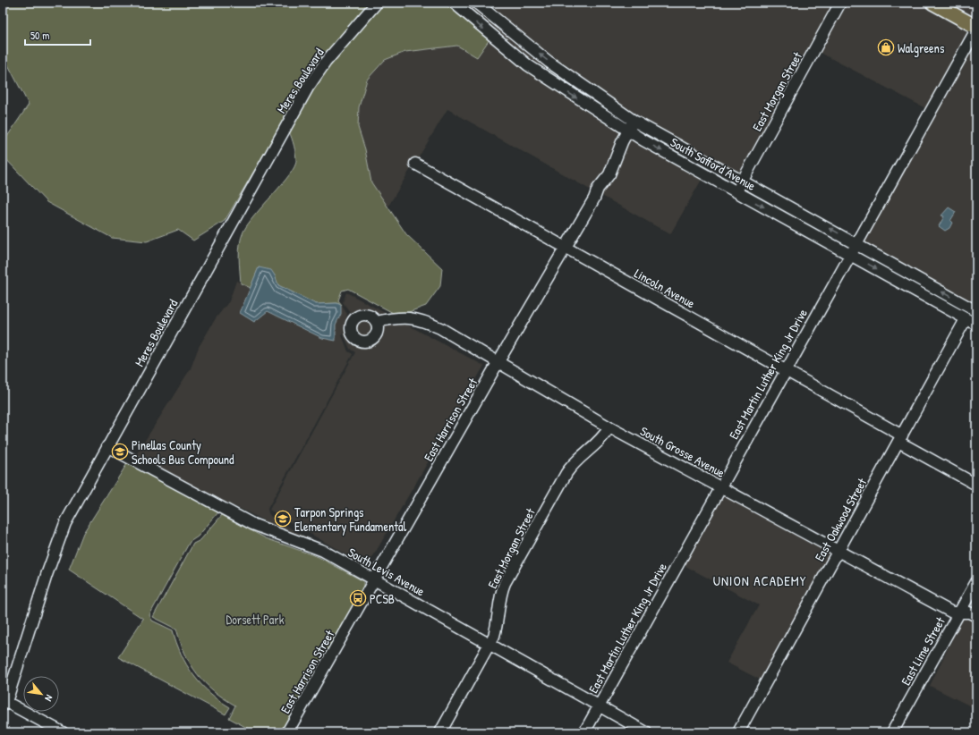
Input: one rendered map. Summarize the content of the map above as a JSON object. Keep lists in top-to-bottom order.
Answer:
{
  "streets": {
    "street": [
      "Meres Boulevard",
      "East Morgan Street",
      "South Safford Avenue",
      "Lincoln Avenue",
      "East Martin Luther King Jr Drive",
      "East Harrison Street",
      "South Grosse Avenue",
      "East Oakwood Street",
      "South Levis Avenue",
      "East Lime Street"
    ]
  },
  "crossings": [
    ["Meres Boulevard", "South Levis Avenue"],
    ["East Morgan Street", "South Safford Avenue"],
    ["East Morgan Street", "South Grosse Avenue"],
    ["East Morgan Street", "South Levis Avenue"],
    ["South Safford Avenue", "East Martin Luther King Jr Drive"],
    ["South Safford Avenue", "East Harrison Street"],
    ["South Safford Avenue", "East Oakwood Street"],
    ["Lincoln Avenue", "East Martin Luther King Jr Drive"],
    ["Lincoln Avenue", "East Harrison Street"],
    ["Lincoln Avenue", "East Oakwood Street"],
    ["East Martin Luther King Jr Drive", "South Grosse Avenue"],
    ["East Martin Luther King Jr Drive", "South Levis Avenue"],
    ["East Harrison Street", "South Grosse Avenue"],
    ["East Harrison Street", "South Levis Avenue"],
    ["South Grosse Avenue", "East Oakwood Street"],
    ["South Grosse Avenue", "East Lime Street"]
  ],
  "districts": ["UNION ACADEMY"],
  "parks": ["Dorsett Park"],
  "places": {
    "shop": ["Walgreens"],
    "school or university": ["Pinellas County Schools Bus Compound", "Tarpon Springs Elementary Fundamental"],
    "bus stop": ["PCSB"]
  },
  "scale_bar": "50 m",
  "north": "bottom right"
}
